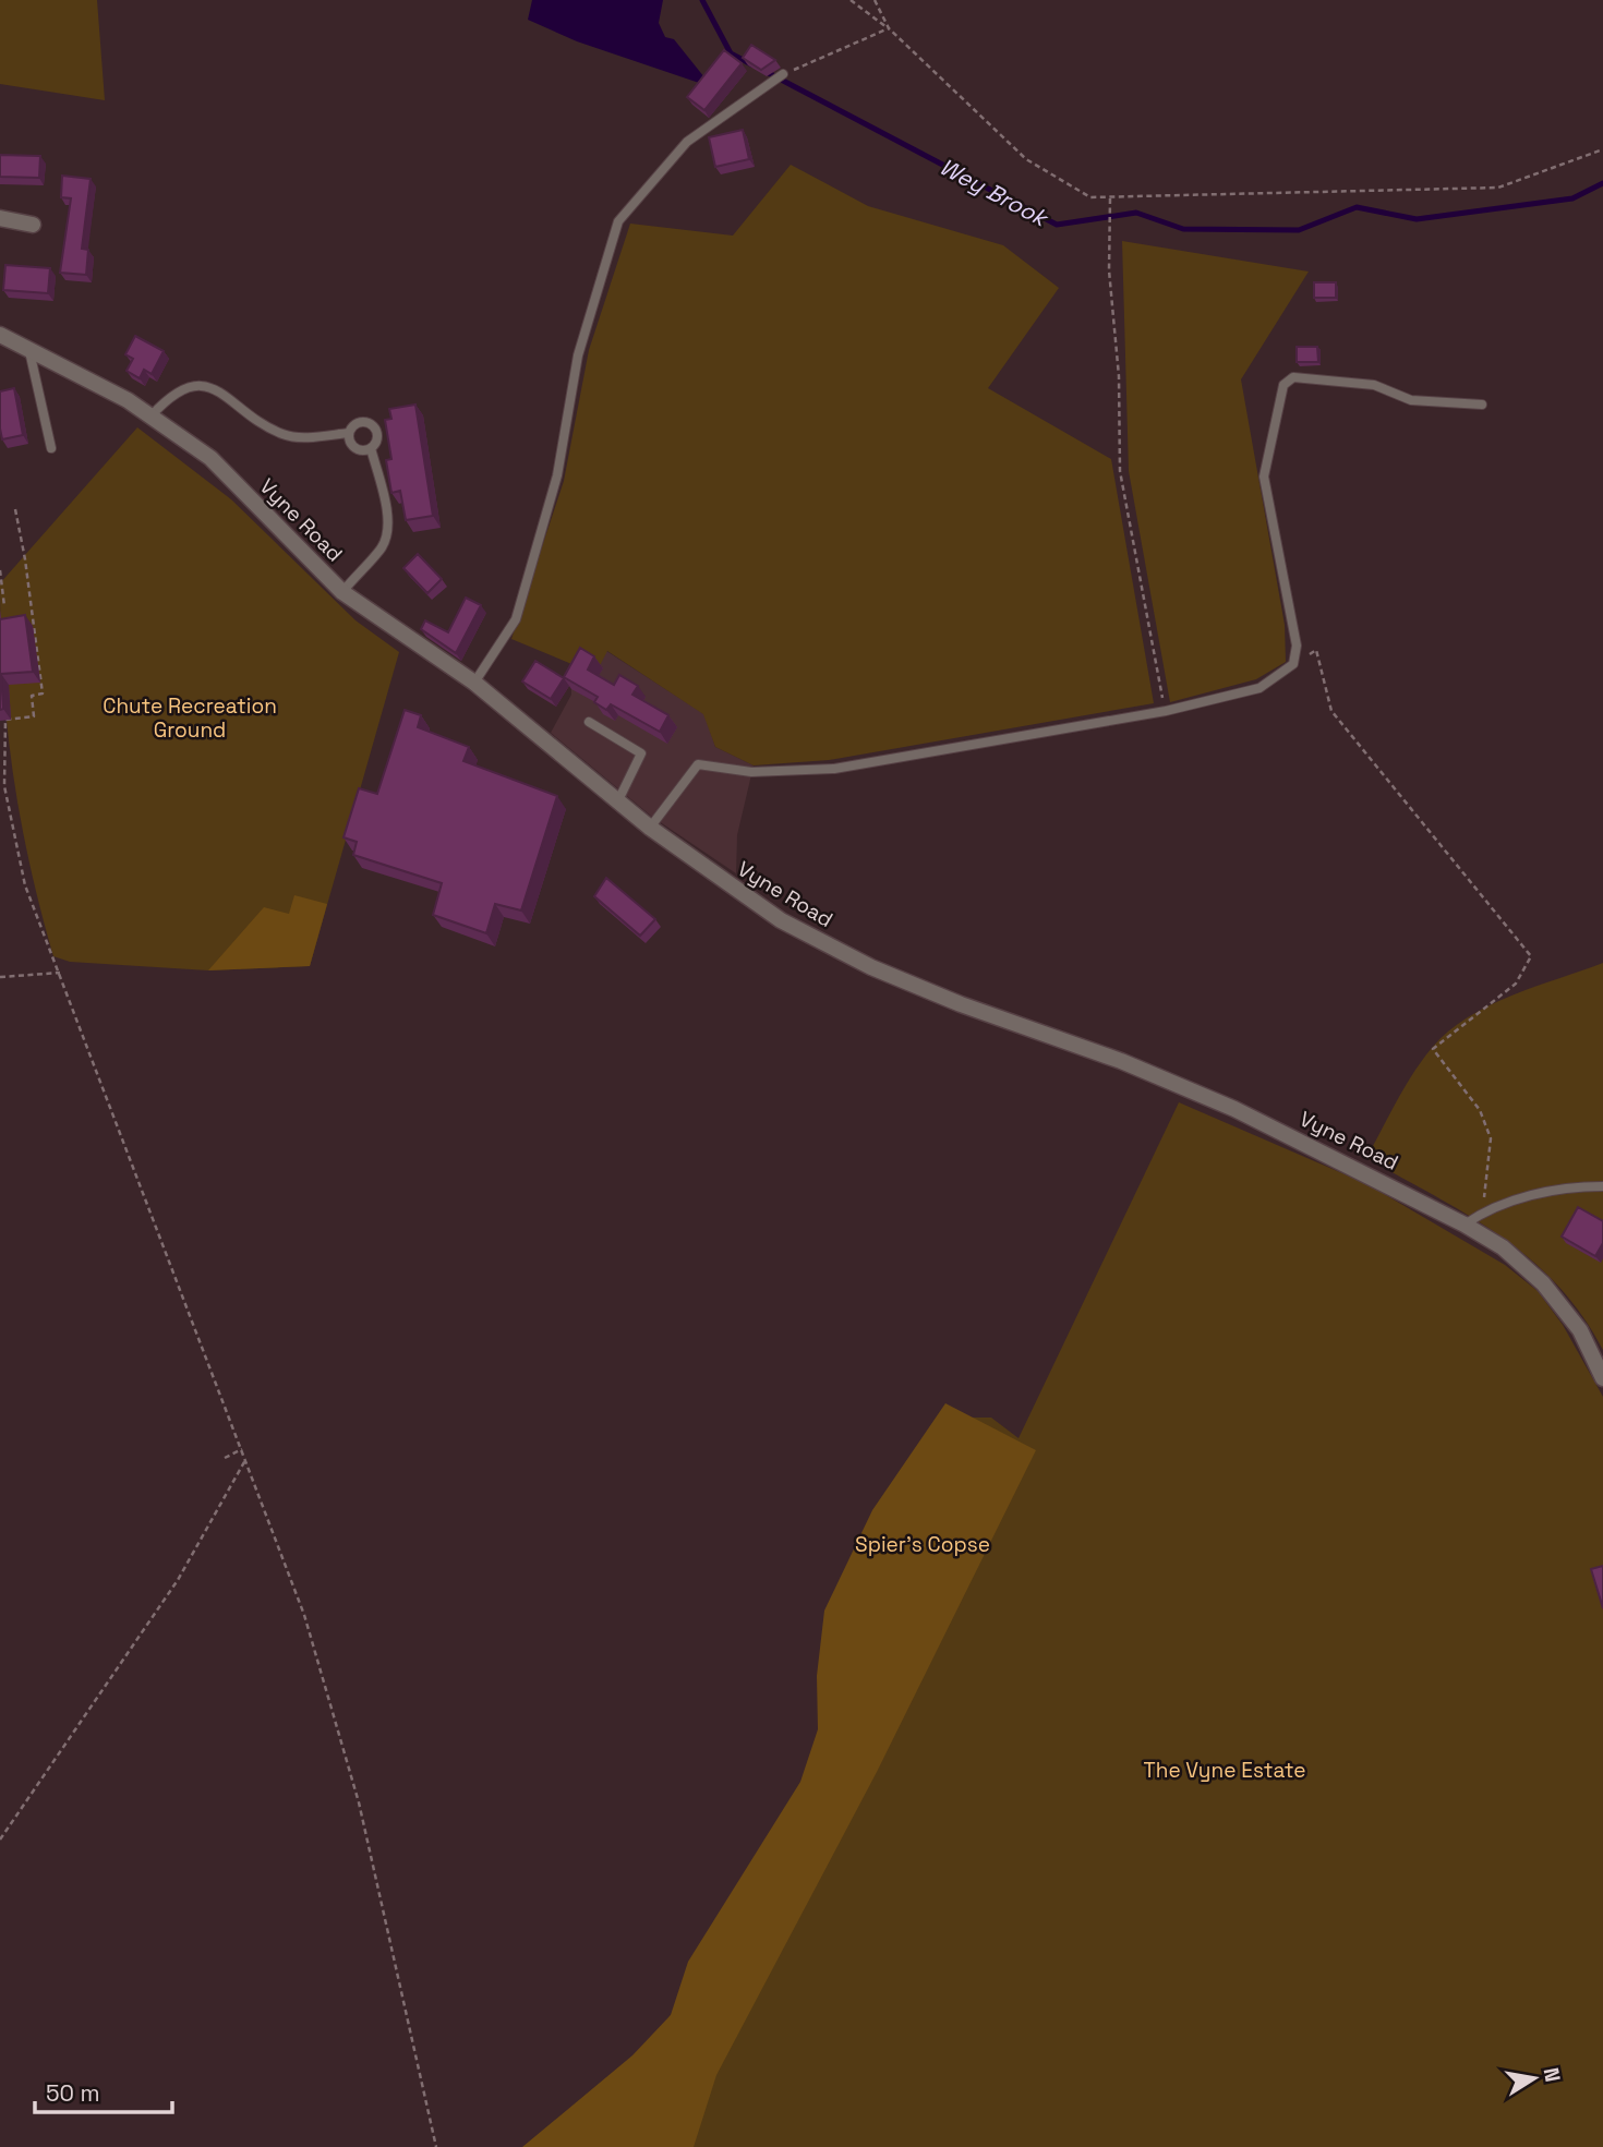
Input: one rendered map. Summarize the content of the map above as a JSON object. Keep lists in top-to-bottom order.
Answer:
{
  "streets": {
    "street": ["Vyne Road"]
  },
  "water": ["Wey Brook"],
  "parks": ["Chute Recreation Ground", "Spier's Copse", "The Vyne Estate"],
  "scale_bar": "50 m",
  "north": "right"
}
